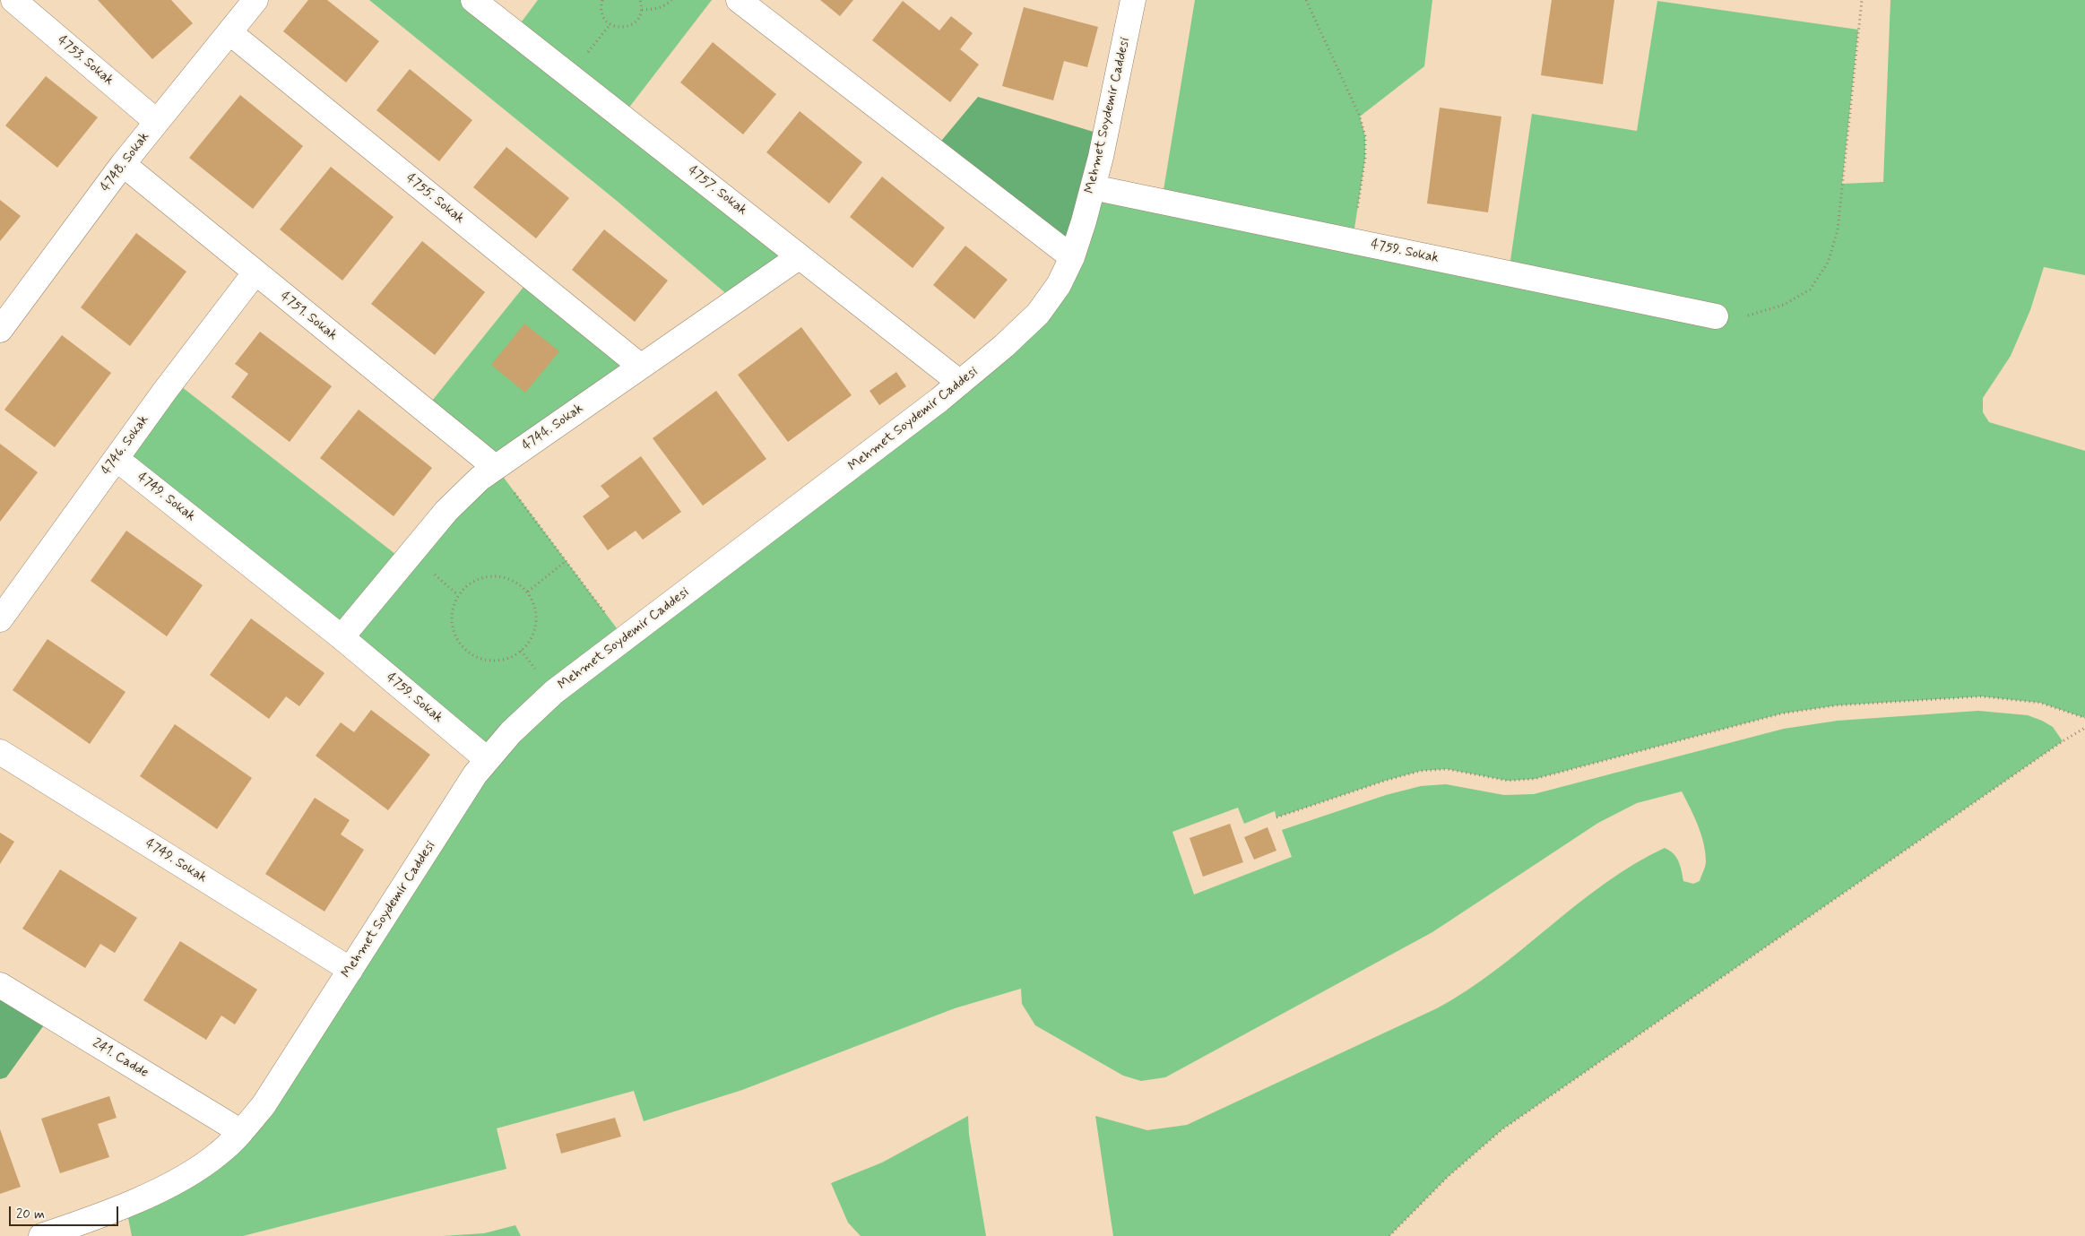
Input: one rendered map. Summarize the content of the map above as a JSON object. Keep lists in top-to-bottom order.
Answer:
{
  "streets": {
    "street": [
      "4753. Sokak",
      "Mehmet Soydemir Caddesi",
      "4748. Sokak",
      "4757. Sokak",
      "4755. Sokak",
      "4759. Sokak",
      "4751. Sokak",
      "4744. Sokak",
      "4746. Sokak",
      "4749. Sokak",
      "241. Cadde"
    ]
  },
  "crossings": [
    ["4753. Sokak", "4748. Sokak"],
    ["Mehmet Soydemir Caddesi", "4757. Sokak"],
    ["Mehmet Soydemir Caddesi", "4759. Sokak"],
    ["Mehmet Soydemir Caddesi", "4749. Sokak"],
    ["Mehmet Soydemir Caddesi", "241. Cadde"],
    ["4748. Sokak", "4755. Sokak"],
    ["4748. Sokak", "4751. Sokak"],
    ["4757. Sokak", "4744. Sokak"],
    ["4755. Sokak", "4744. Sokak"],
    ["4759. Sokak", "4744. Sokak"],
    ["4759. Sokak", "4749. Sokak"],
    ["4751. Sokak", "4744. Sokak"],
    ["4751. Sokak", "4746. Sokak"],
    ["4744. Sokak", "4749. Sokak"],
    ["4746. Sokak", "4749. Sokak"]
  ],
  "scale_bar": "20 m"
}
